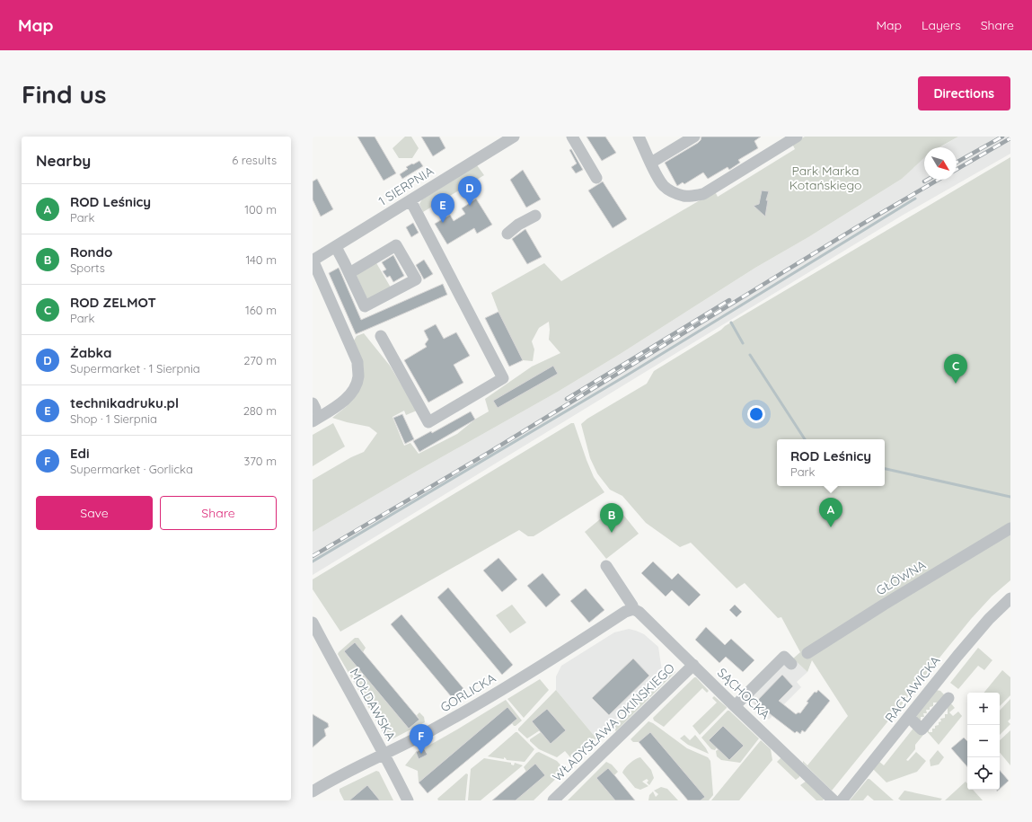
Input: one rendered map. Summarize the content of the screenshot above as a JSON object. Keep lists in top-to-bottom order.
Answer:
{
  "streets": {
    "street": [
      "1 SIERPNIA",
      "GŁÓWNA",
      "RACŁAWICKA",
      "GORLICKA",
      "SĄCHOCKA",
      "MOŁDAWSKA",
      "WŁADYSŁAWA OKIŃSKIEGO"
    ]
  },
  "crossings": [
    ["GORLICKA", "SĄCHOCKA"],
    ["GORLICKA", "MOŁDAWSKA"],
    ["SĄCHOCKA", "WŁADYSŁAWA OKIŃSKIEGO"]
  ],
  "parks": ["Park Marka Kotańskiego"],
  "north": "bottom right",
  "page": {
    "header": "Map",
    "nav": ["Map", "Layers", "Share"],
    "buttons": [
      "Directions",
      ["Save", "Share"]
    ],
    "title": "Find us",
    "heading": ["Nearby", "6 results"],
    "pins": [
      "D",
      "E",
      "C",
      "A",
      "B",
      "F"
    ],
    "list": [
      {
        "mark": "A",
        "name": "ROD Leśnicy",
        "note": "Park",
        "value": "100 m"
      },
      {
        "mark": "B",
        "name": "Rondo",
        "note": "Sports",
        "value": "140 m"
      },
      {
        "mark": "C",
        "name": "ROD ZELMOT",
        "note": "Park",
        "value": "160 m"
      },
      {
        "mark": "D",
        "name": "Żabka",
        "note": "Supermarket · 1 Sierpnia",
        "value": "270 m"
      },
      {
        "mark": "E",
        "name": "technikadruku.pl",
        "note": "Shop · 1 Sierpnia",
        "value": "280 m"
      },
      {
        "mark": "F",
        "name": "Edi",
        "note": "Supermarket · Gorlicka",
        "value": "370 m"
      }
    ],
    "popup": ["ROD Leśnicy", "Park"],
    "map_buttons": ["+", "−"]
  }
}
